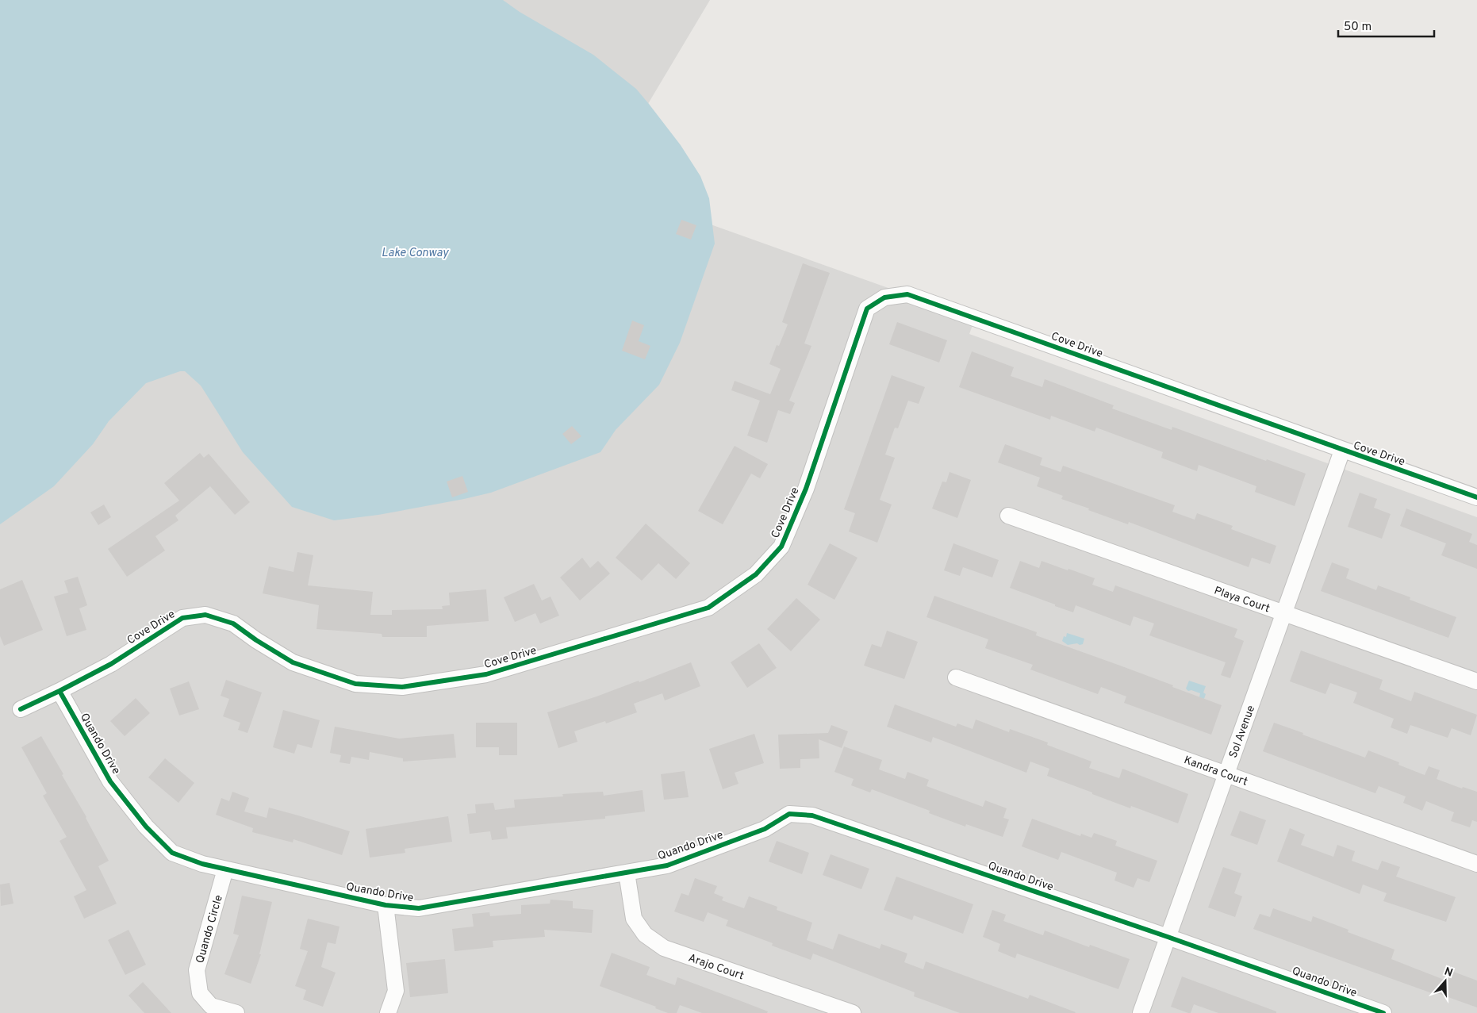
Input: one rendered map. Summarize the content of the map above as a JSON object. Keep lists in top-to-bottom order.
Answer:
{
  "streets": {
    "street": [
      "Cove Drive",
      "Playa Court",
      "Sol Avenue",
      "Quando Drive",
      "Kandra Court",
      "Quando Circle",
      "Arajo Court"
    ]
  },
  "crossings": [
    ["Cove Drive", "Sol Avenue"],
    ["Cove Drive", "Quando Drive"],
    ["Playa Court", "Sol Avenue"],
    ["Sol Avenue", "Quando Drive"],
    ["Sol Avenue", "Kandra Court"],
    ["Quando Drive", "Quando Circle"],
    ["Quando Drive", "Arajo Court"]
  ],
  "water": ["Lake Conway"],
  "scale_bar": "50 m",
  "north": "top"
}
